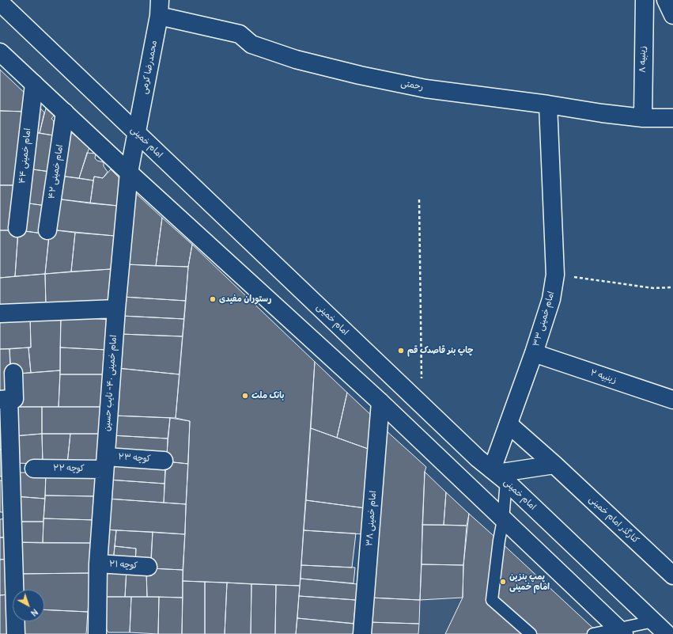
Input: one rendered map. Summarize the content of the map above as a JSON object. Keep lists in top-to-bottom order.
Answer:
{
  "streets": {
    "street": [
      "زینبیه ۸",
      "محمدرضا کرمی",
      "رحمتی",
      "امام خمینی",
      "امام خمینی ۴۴",
      "امام خمینی ۴۲",
      "امام خمینی ۳۳",
      "زینبیه ۲",
      "امام خمینی ۴۰- نایب حسین",
      "کوچه ۲۳",
      "کوچه ۲۲",
      "امام خمینی ۳۸",
      "کنارگذر امام خمینی",
      "کوچه ۲۱"
    ]
  },
  "crossings": [
    ["زینبیه ۸", "رحمتی"],
    ["محمدرضا کرمی", "رحمتی"],
    ["محمدرضا کرمی", "امام خمینی"],
    ["محمدرضا کرمی", "امام خمینی ۴۰- نایب حسین"],
    ["رحمتی", "امام خمینی ۳۳"],
    ["امام خمینی", "امام خمینی ۳۳"],
    ["امام خمینی", "امام خمینی ۴۰- نایب حسین"],
    ["امام خمینی ۳۳", "زینبیه ۲"],
    ["امام خمینی ۳۳", "کنارگذر امام خمینی"],
    ["امام خمینی ۴۰- نایب حسین", "کوچه ۲۳"],
    ["امام خمینی ۴۰- نایب حسین", "کوچه ۲۲"],
    ["امام خمینی ۴۰- نایب حسین", "کوچه ۲۱"],
    ["کوچه ۲۳", "کوچه ۲۲"]
  ],
  "places": [
    "رستوران مفیدی",
    "چاپ بنر قاصدک قم",
    "بانک ملت",
    "پمپ بنزین امام خمینی"
  ],
  "north": "bottom right"
}
